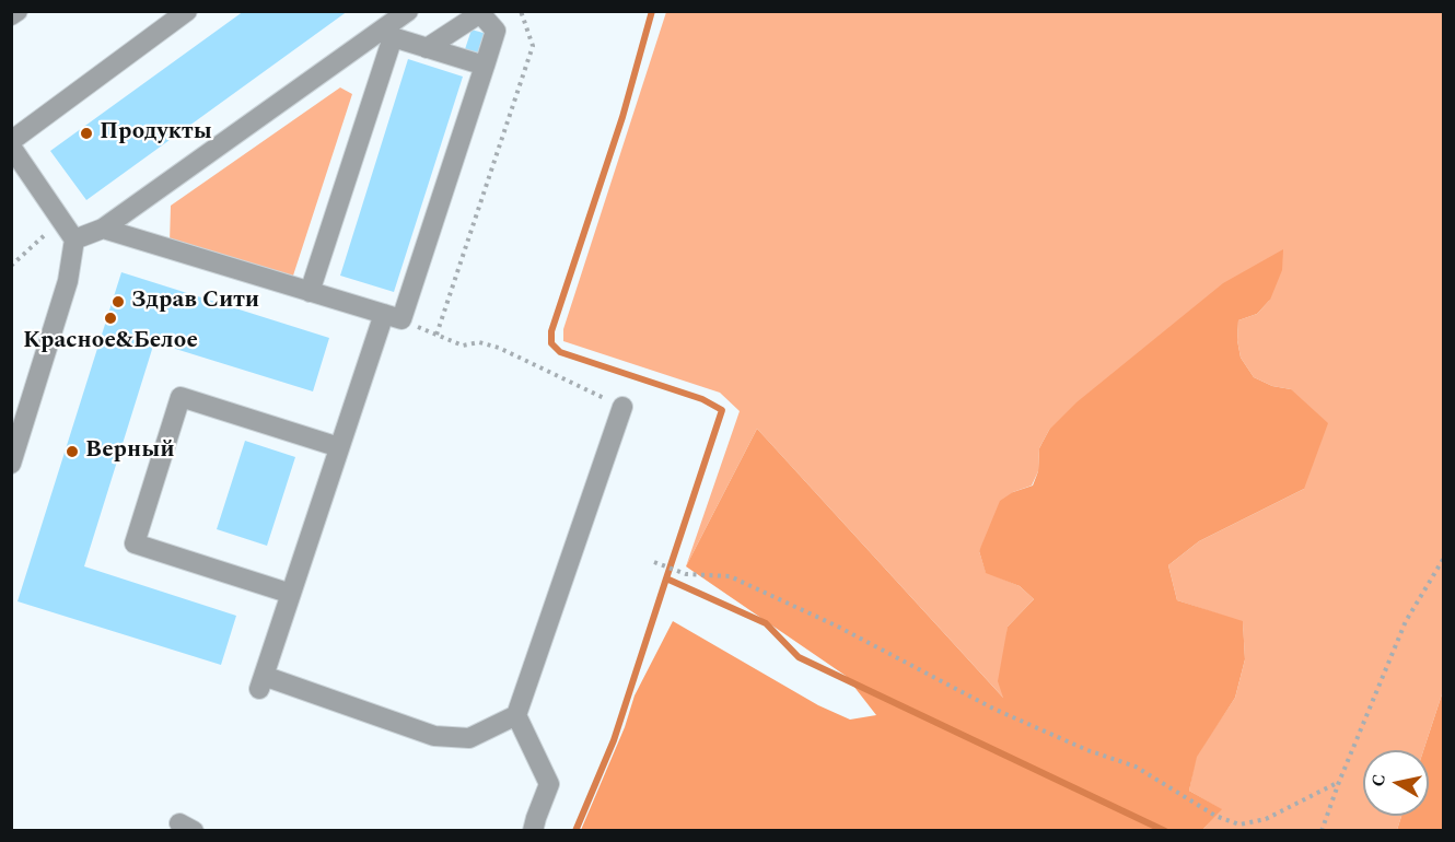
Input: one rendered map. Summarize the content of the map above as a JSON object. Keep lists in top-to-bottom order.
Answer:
{
  "places": [
    "Продукты",
    "Здрав Сити",
    "Красное&Белое",
    "Верный"
  ],
  "north": "left"
}
